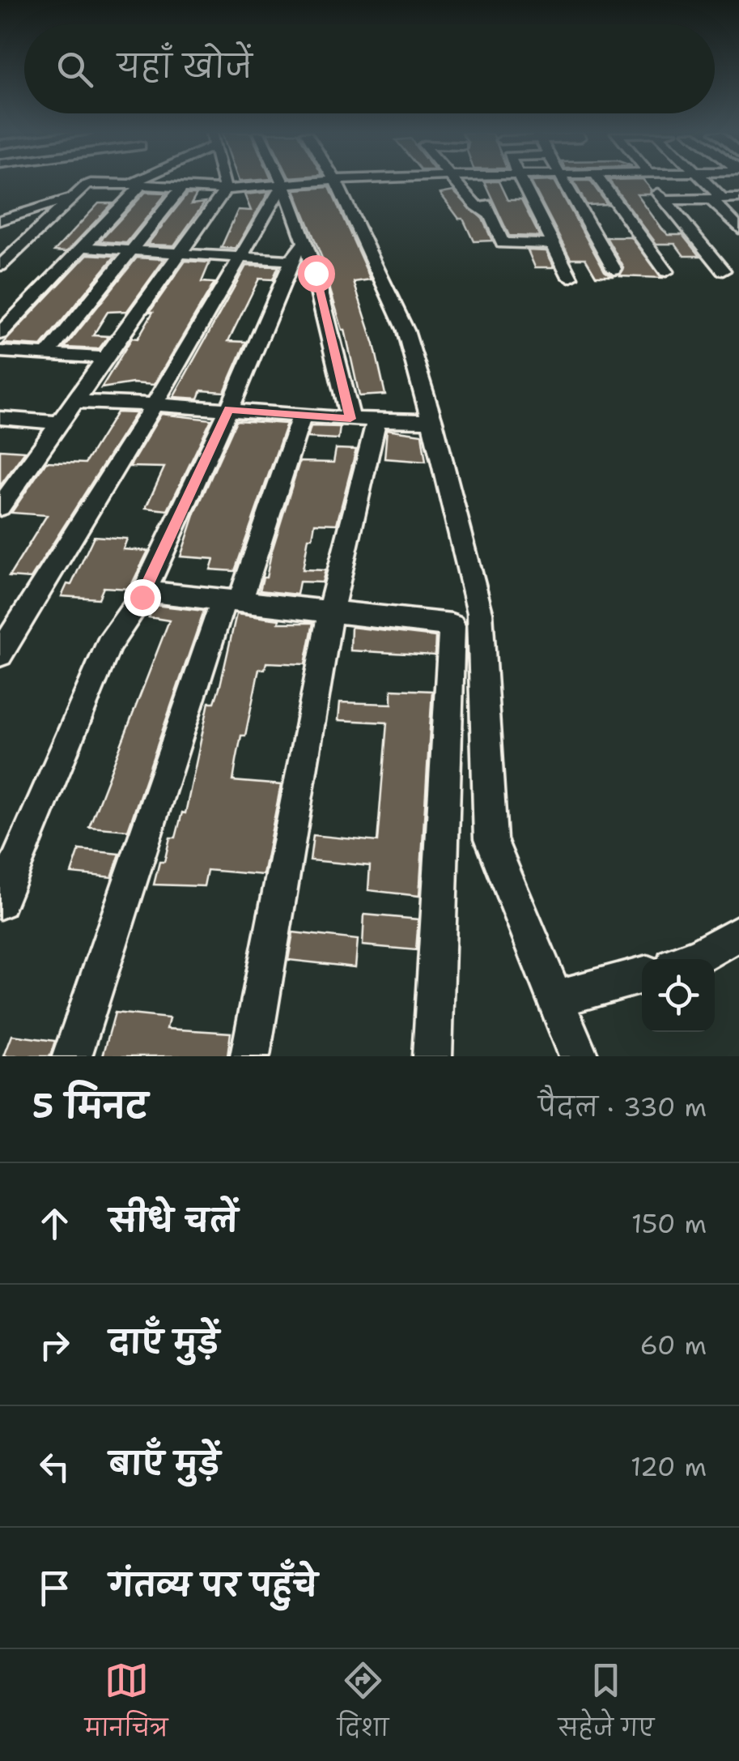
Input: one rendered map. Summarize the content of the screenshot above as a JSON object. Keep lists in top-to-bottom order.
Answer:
{
  "page": {
    "search": "यहाँ खोजें",
    "heading": ["5 मिनट", "पैदल · 330 m"],
    "list": [
      ["सीधे चलें", "150 m"],
      ["दाएँ मुड़ें", "60 m"],
      ["बाएँ मुड़ें", "120 m"],
      "गंतव्य पर पहुँचे"
    ],
    "nav": ["मानचित्र", "दिशा", "सहेजे गए"]
  }
}
